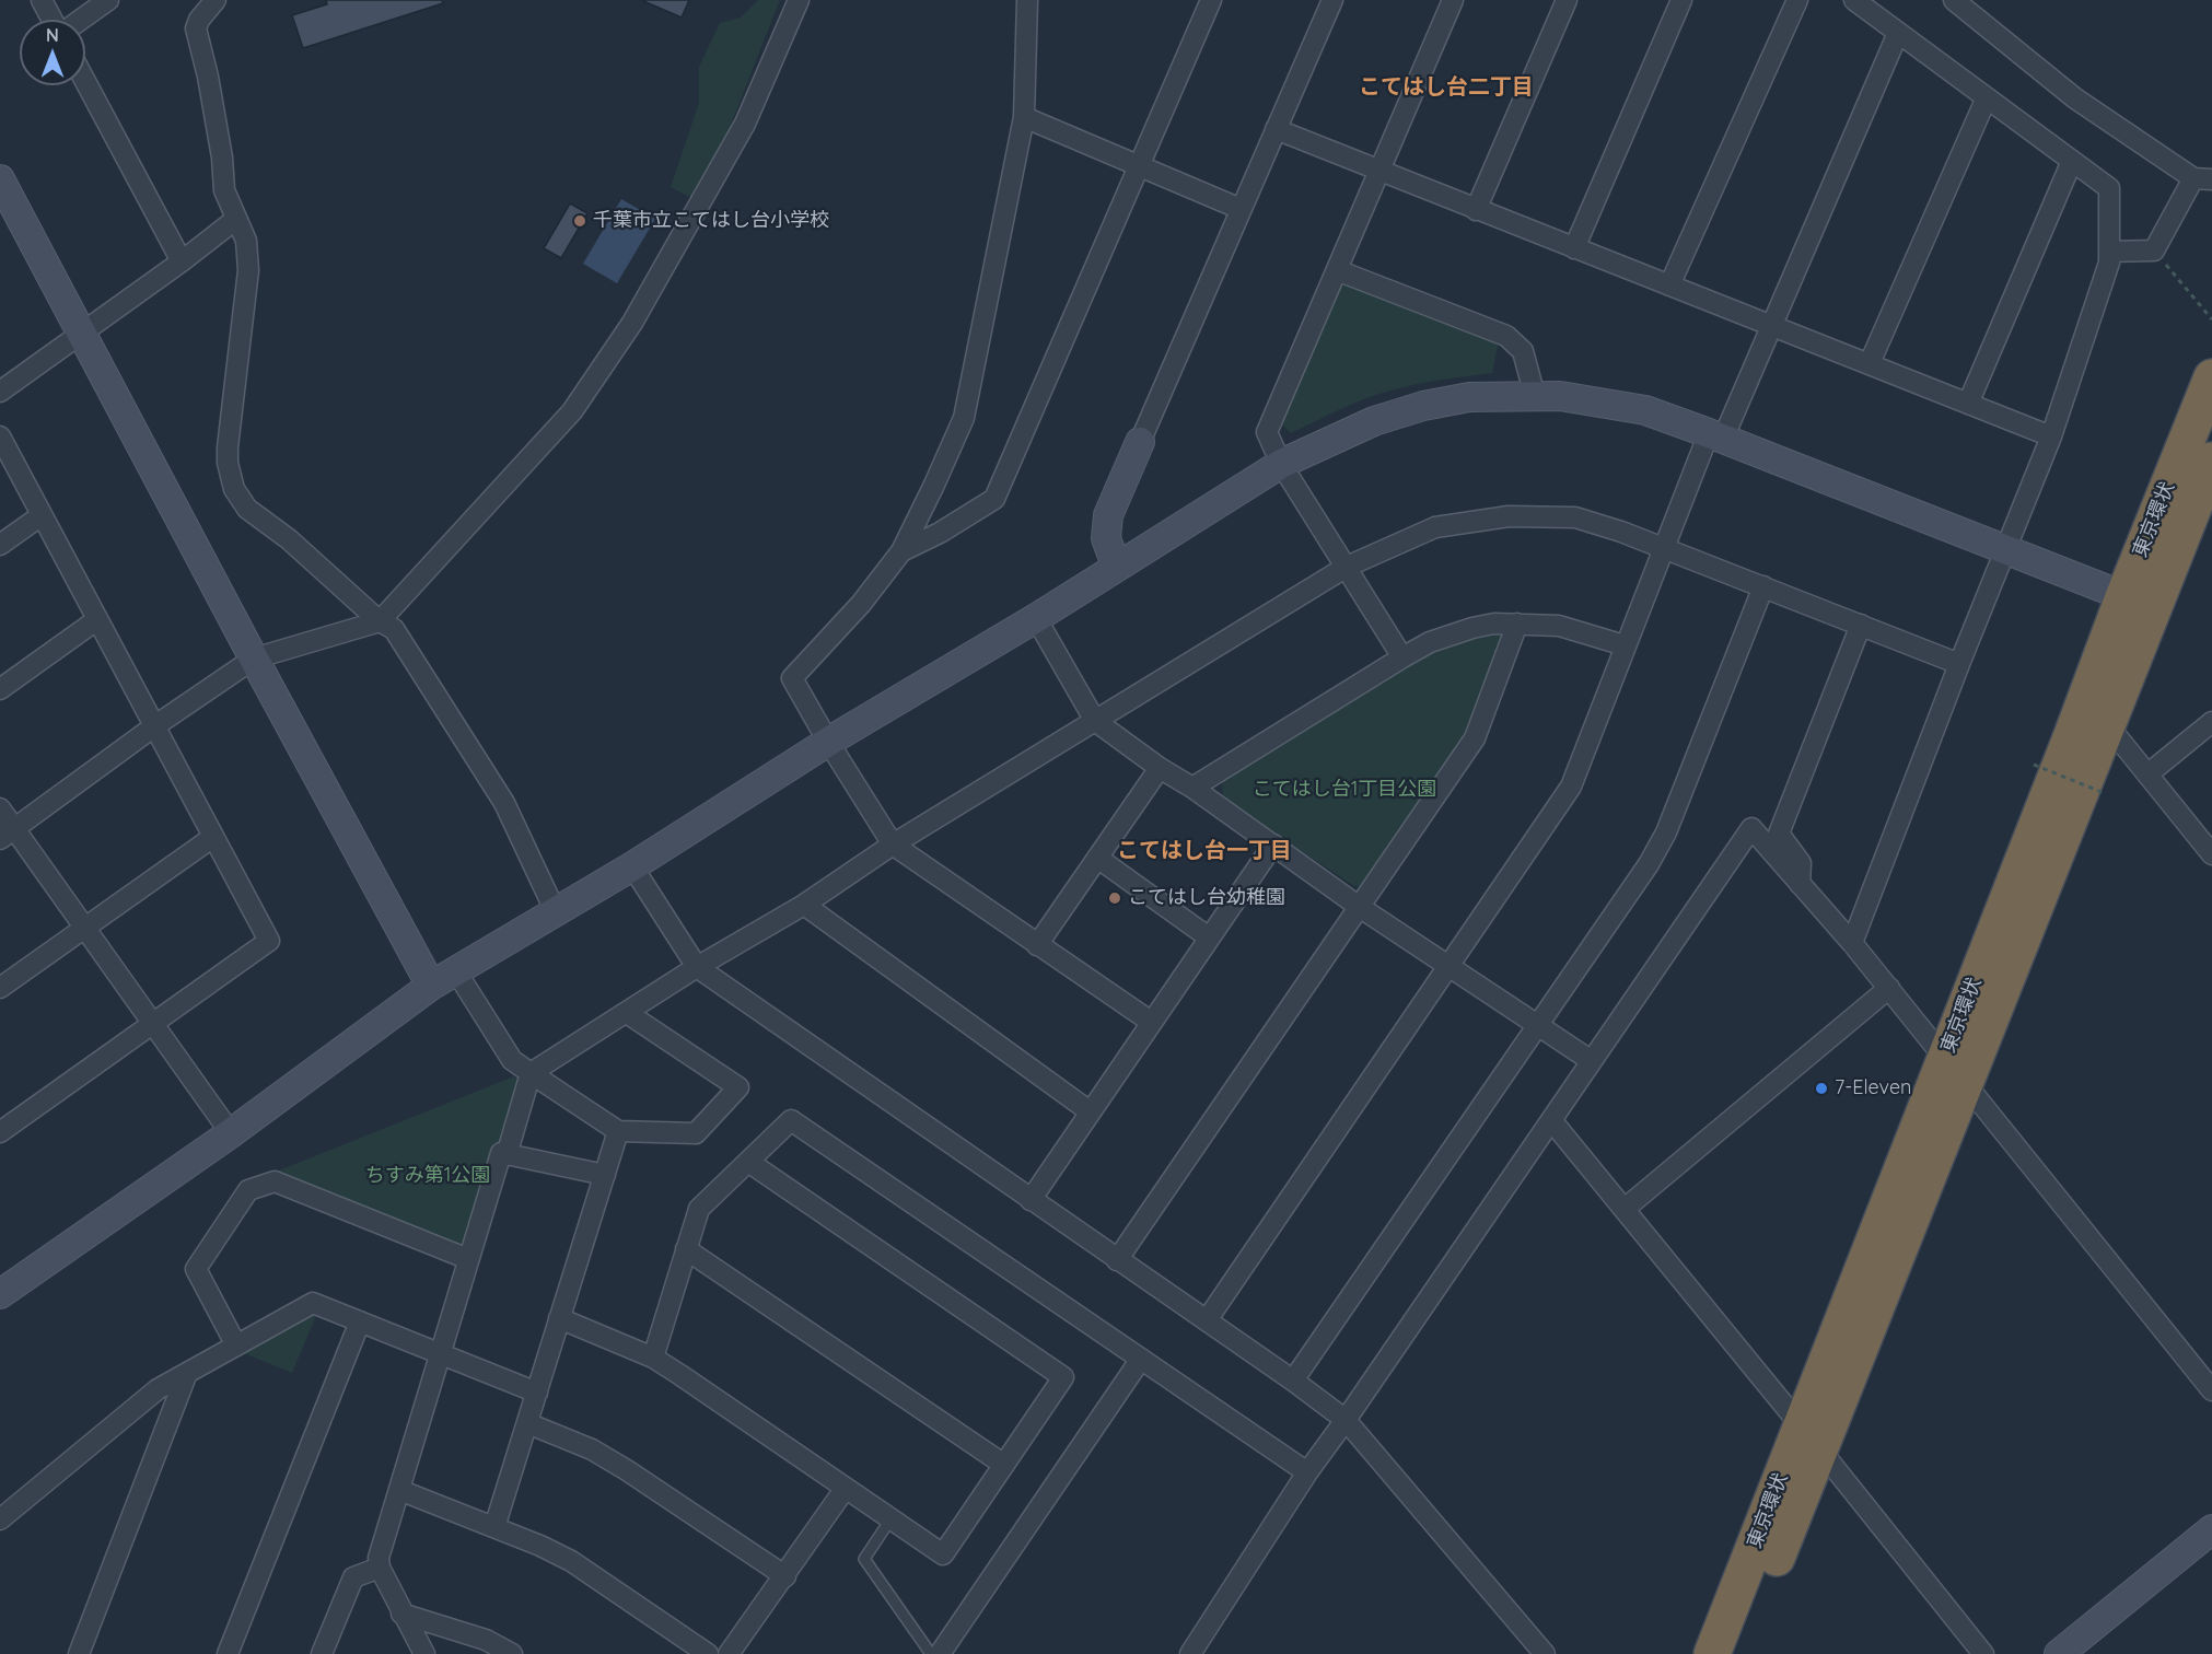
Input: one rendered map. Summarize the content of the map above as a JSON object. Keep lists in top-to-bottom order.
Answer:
{
  "streets": {
    "highway": ["東京環状"]
  },
  "districts": ["こてはし台二丁目", "こてはし台一丁目"],
  "parks": ["こてはし台1丁目公園", "ちすみ第1公園"],
  "places": ["千葉市立こてはし台小学校", "こてはし台幼稚園", "7-Eleven"],
  "north": "top"
}
